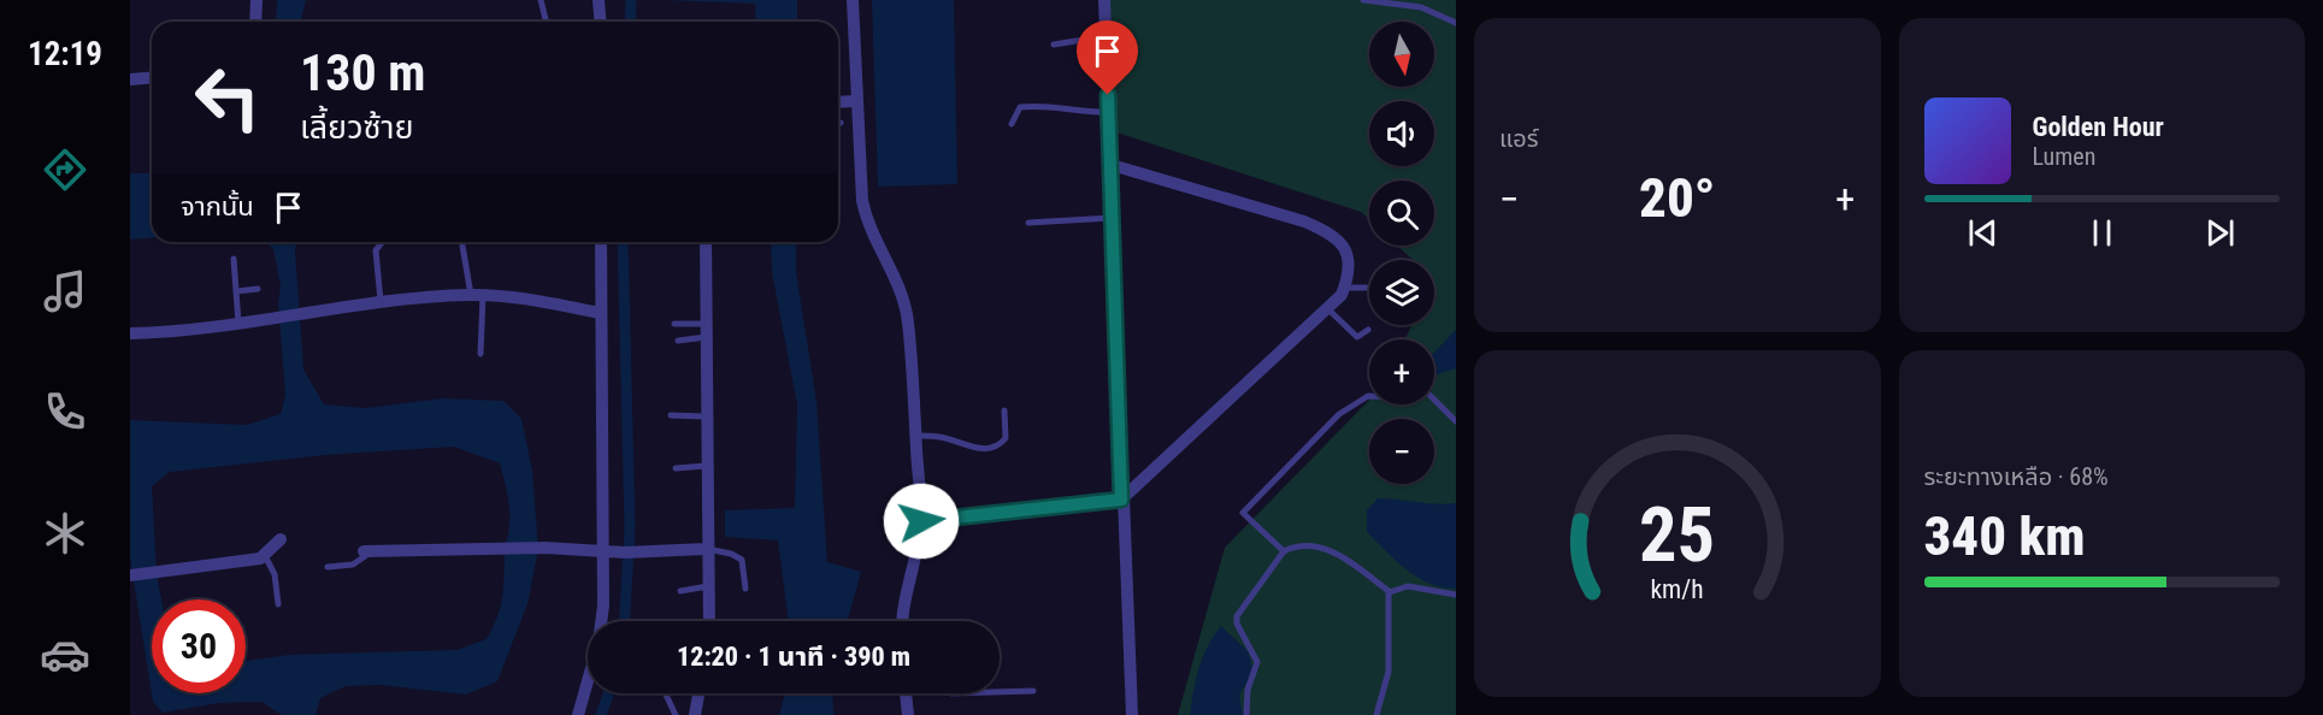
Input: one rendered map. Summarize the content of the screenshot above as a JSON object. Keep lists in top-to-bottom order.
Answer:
{
  "north": "bottom",
  "page": {
    "tabs": "12:19",
    "tile": [
      "แอร์",
      ["ระยะทางเหลือ · 68%", "340 km"]
    ],
    "map_buttons": ["+", "−"],
    "turn": ["130 m", "เลี้ยวซ้าย"],
    "song": ["Golden Hour", "Lumen"],
    "heat": ["−", "20°", "+"],
    "then": "จากนั้น",
    "limit": "30",
    "trip": "12:20 · 1 นาที · 390 m",
    "gauge": ["25", "km/h"]
  }
}
